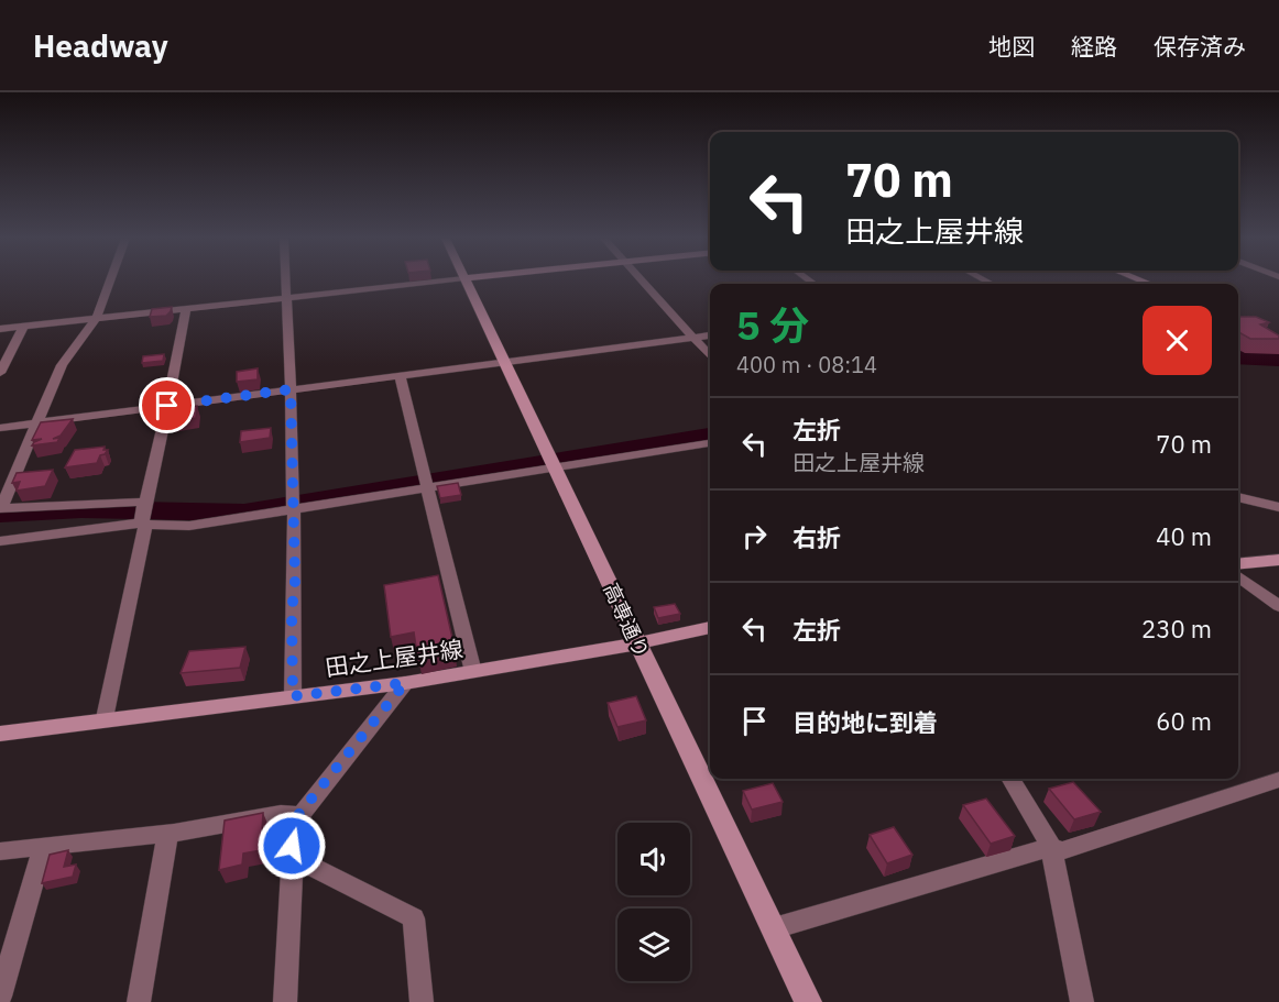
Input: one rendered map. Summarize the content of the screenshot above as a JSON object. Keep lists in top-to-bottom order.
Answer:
{
  "streets": {
    "street": ["高専通り", "田之上屋井線"]
  },
  "crossings": [
    ["高専通り", "田之上屋井線"]
  ],
  "page": {
    "header": "Headway",
    "nav": ["地図", "経路", "保存済み"],
    "turn": ["70 m", "田之上屋井線"],
    "heading": ["5 分", "400 m · 08:14"],
    "list": [
      {
        "name": "左折",
        "note": "田之上屋井線",
        "value": "70 m"
      },
      {
        "name": "右折",
        "value": "40 m"
      },
      {
        "name": "左折",
        "value": "230 m"
      },
      {
        "name": "目的地に到着",
        "value": "60 m"
      }
    ]
  }
}
